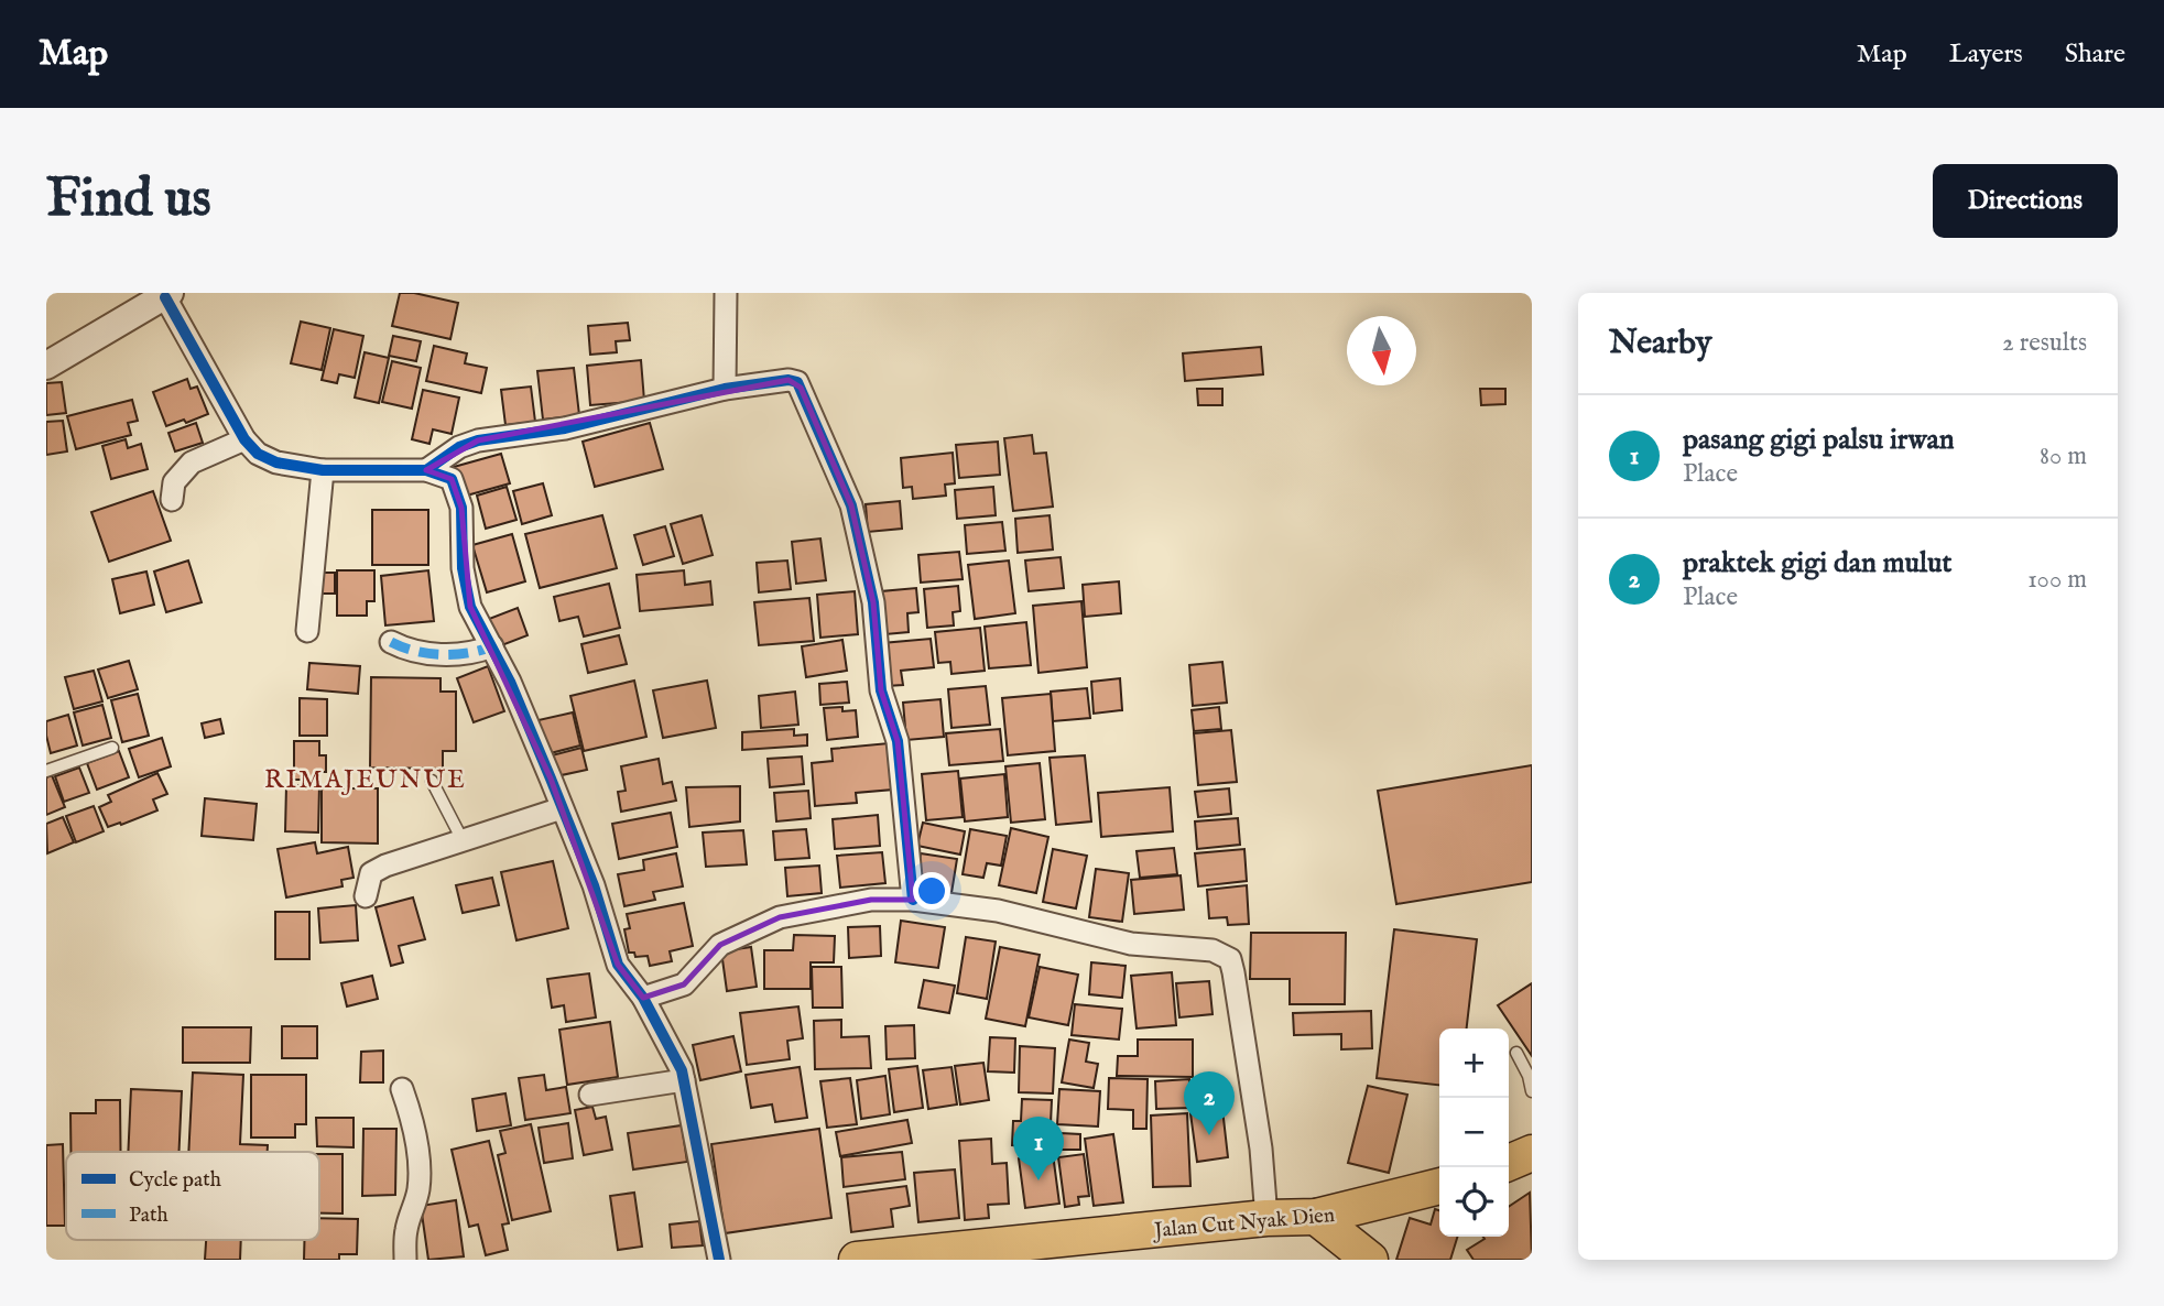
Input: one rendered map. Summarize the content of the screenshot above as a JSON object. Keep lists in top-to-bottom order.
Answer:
{
  "streets": {
    "highway": ["Jalan Cut Nyak Dien"]
  },
  "districts": ["RIMAJEUNUE"],
  "legend": ["Cycle path", "Path"],
  "north": "bottom",
  "page": {
    "header": "Map",
    "nav": ["Map", "Layers", "Share"],
    "buttons": "Directions",
    "title": "Find us",
    "heading": ["Nearby", "2 results"],
    "list": [
      {
        "mark": "1",
        "name": "pasang gigi palsu irwan",
        "note": "Place",
        "value": "80 m"
      },
      {
        "mark": "2",
        "name": "praktek gigi dan mulut",
        "note": "Place",
        "value": "100 m"
      }
    ],
    "map_buttons": ["+", "−"],
    "pins": ["2", "1"]
  }
}
